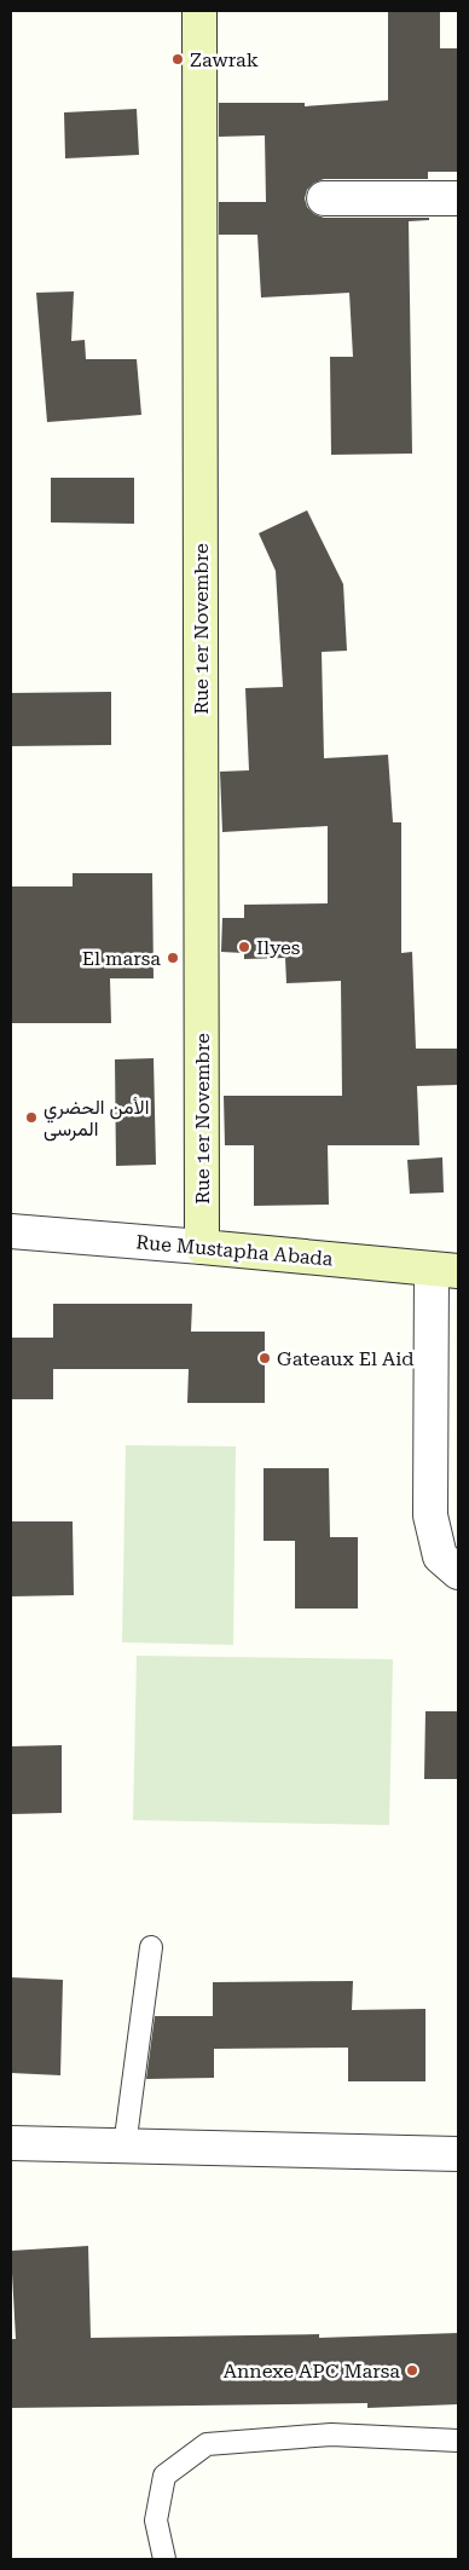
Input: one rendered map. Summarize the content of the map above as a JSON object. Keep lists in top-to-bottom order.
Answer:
{
  "streets": {
    "main road": ["Rue 1er Novembre", "Rue Mustapha Abada"]
  },
  "crossings": [
    ["Rue 1er Novembre", "Rue Mustapha Abada"]
  ],
  "places": [
    "Zawrak",
    "Ilyes",
    "El marsa",
    "الأمن الحضري المرسى",
    "Gateaux El Aid",
    "Annexe APC Marsa"
  ]
}
